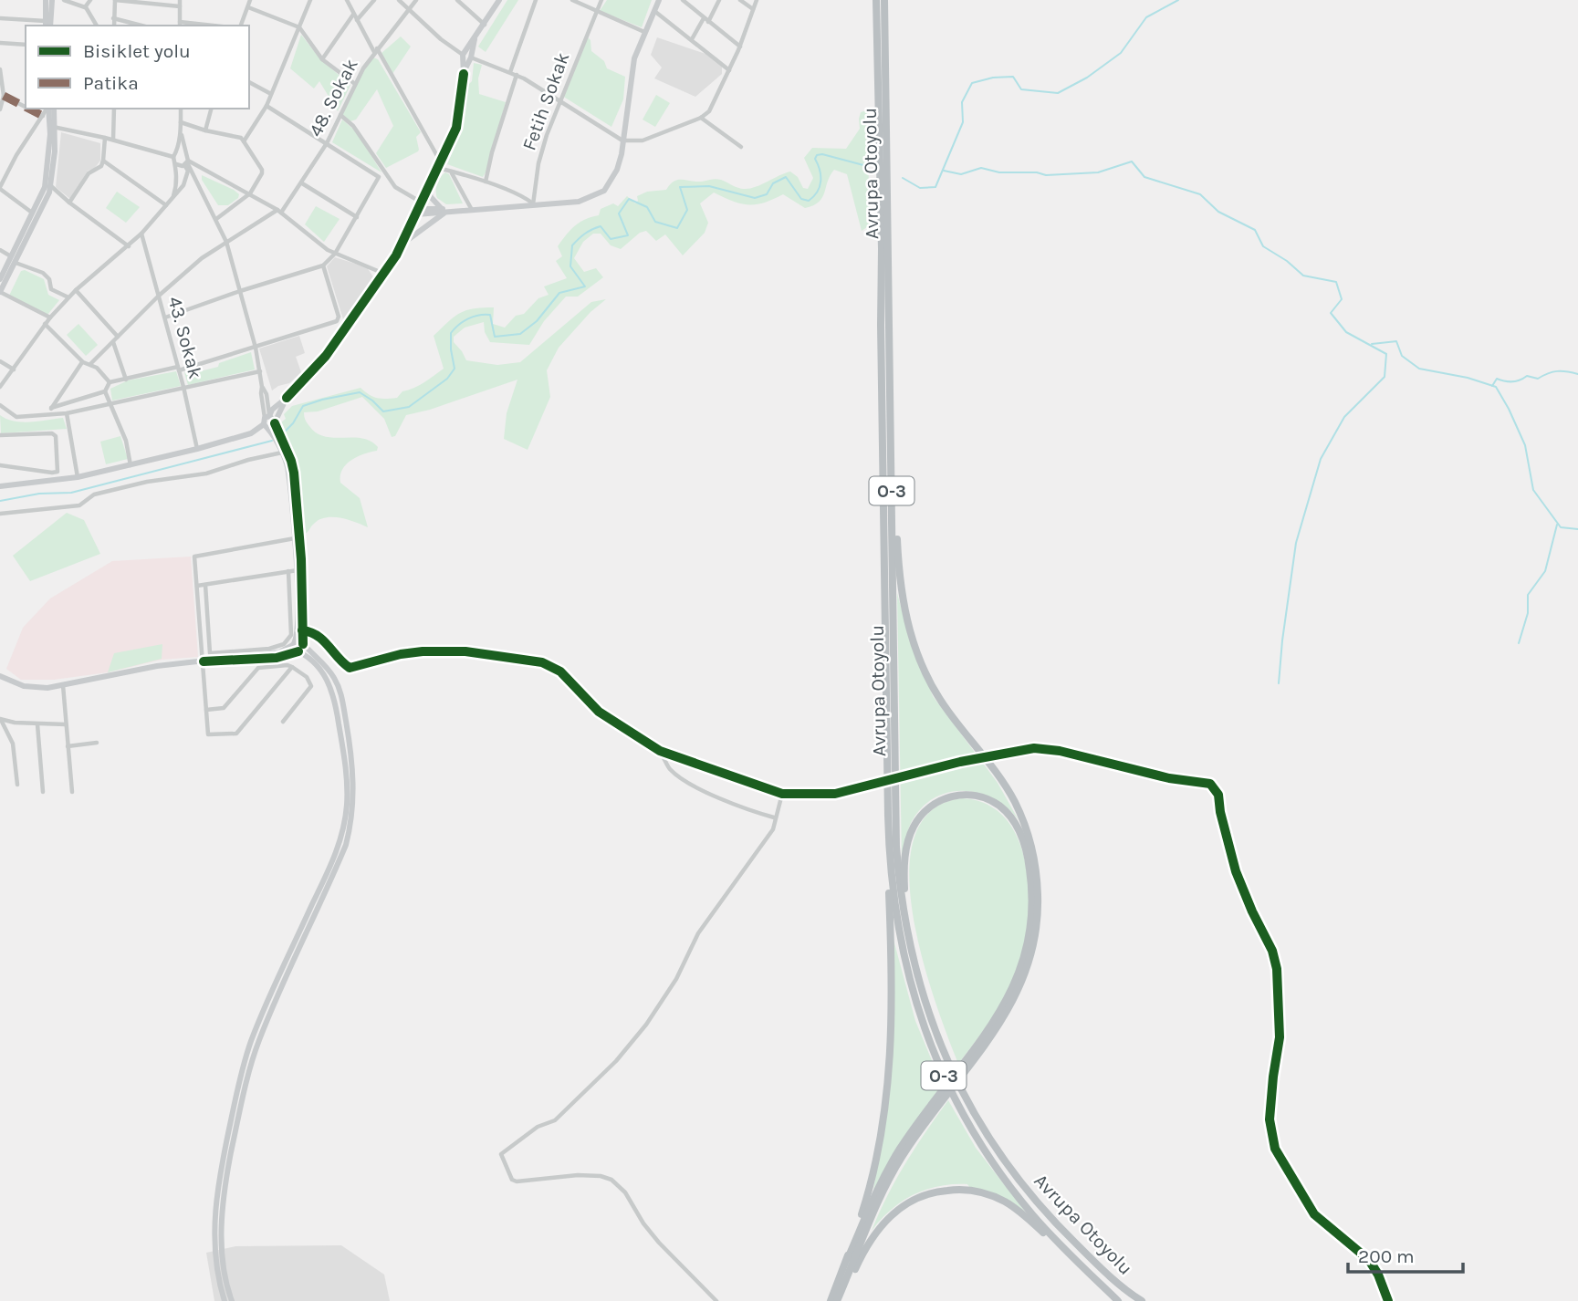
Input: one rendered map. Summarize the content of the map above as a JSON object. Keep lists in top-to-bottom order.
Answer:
{
  "streets": {
    "highway": ["Avrupa Otoyolu", "O-3"],
    "street": ["48. Sokak", "Fetih Sokak", "43. Sokak"]
  },
  "legend": ["Bisiklet yolu", "Patika"],
  "scale_bar": "200 m"
}
